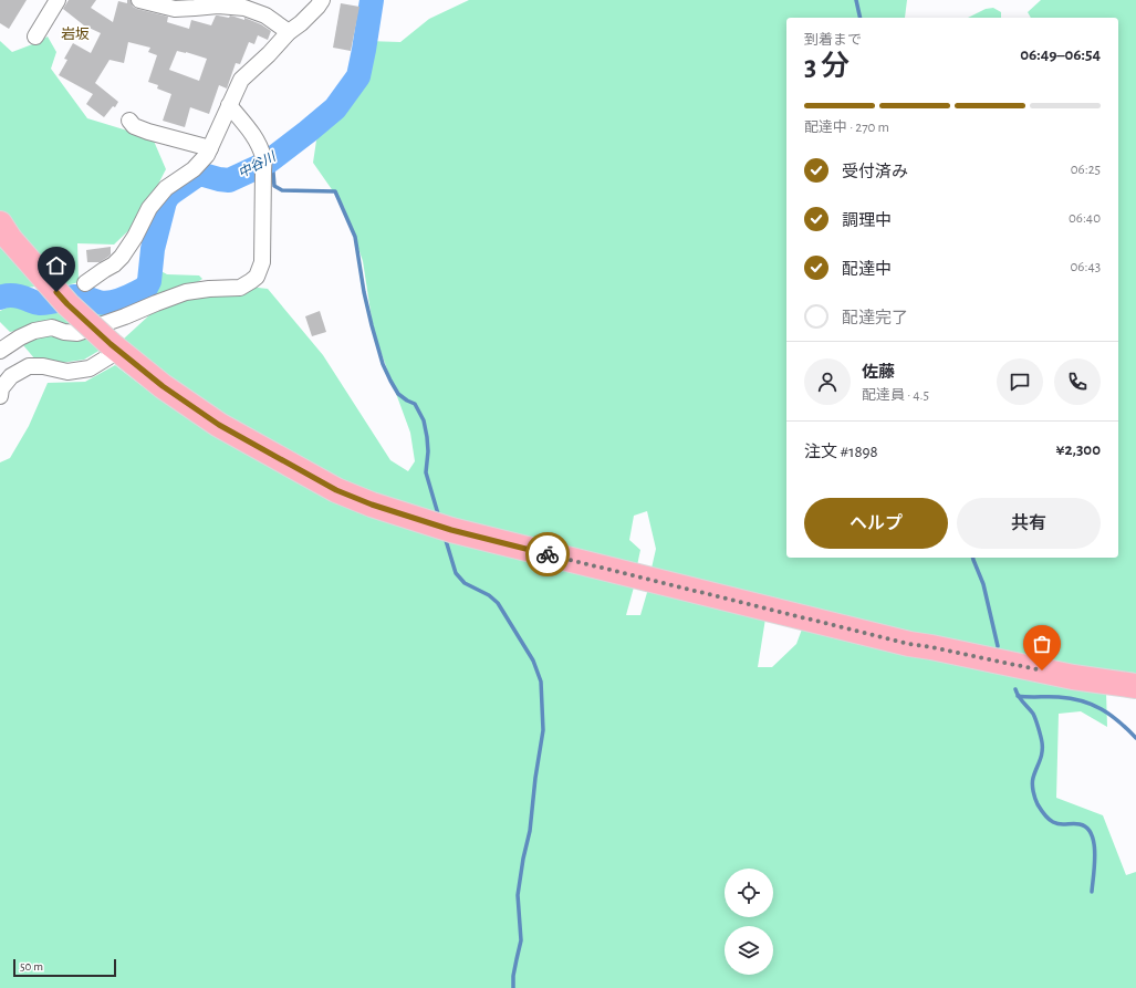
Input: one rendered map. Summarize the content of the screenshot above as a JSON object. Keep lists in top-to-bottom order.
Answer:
{
  "districts": ["岩坂"],
  "water": ["中谷川"],
  "scale_bar": "50 m",
  "page": {
    "heading": ["3 分", "到着まで", "06:49–06:54"],
    "panel": [
      "佐藤",
      "配達員 · 4.5",
      "注文 #1898",
      "¥2,300"
    ],
    "bar": "配達中 · 270 m",
    "list": [
      ["受付済み", "06:25"],
      ["調理中", "06:40"],
      ["配達中", "06:43"],
      "配達完了"
    ],
    "buttons": ["ヘルプ", "共有"],
    "scale": "50 m"
  }
}
